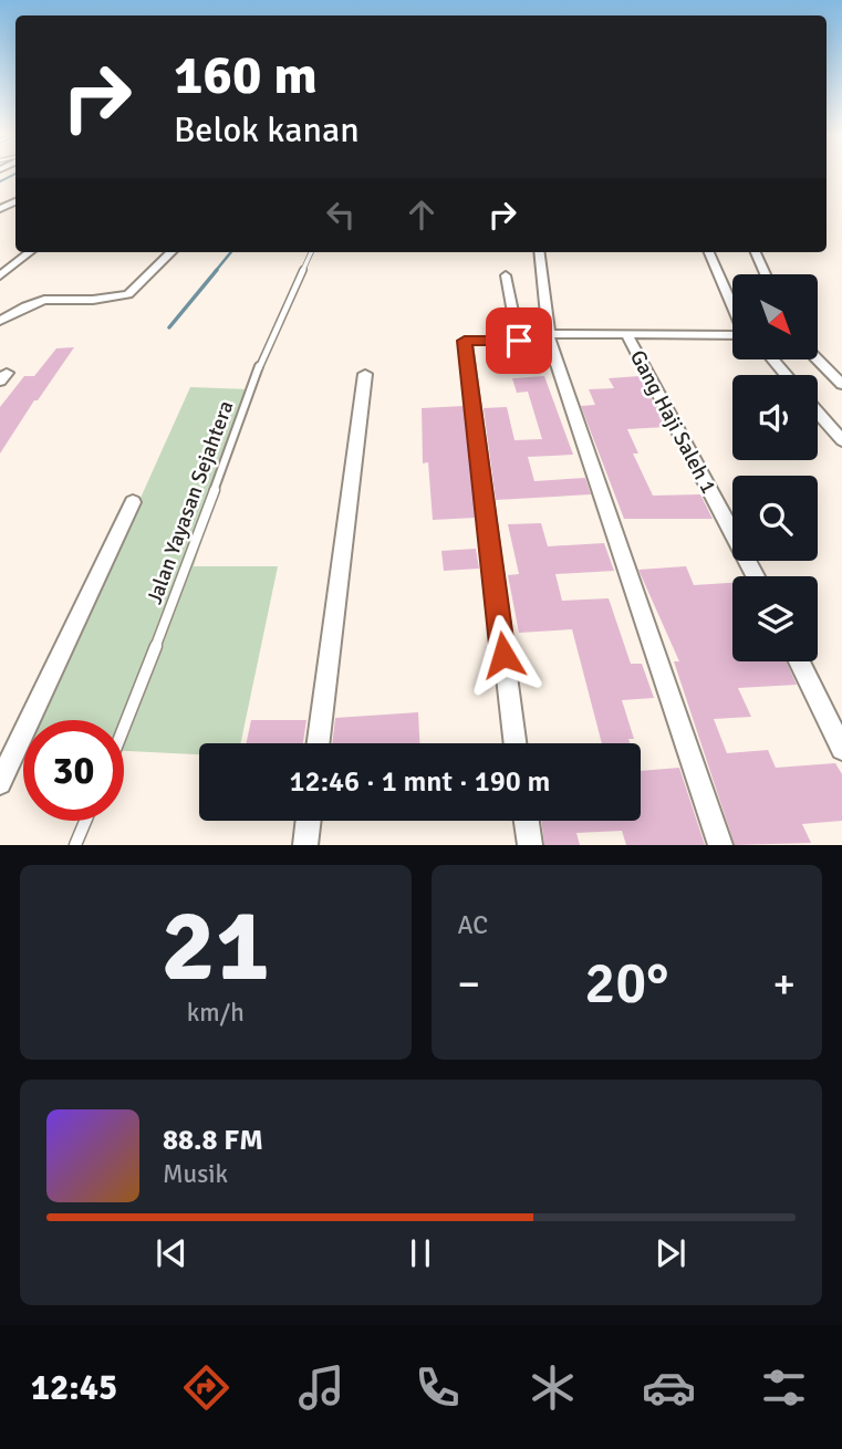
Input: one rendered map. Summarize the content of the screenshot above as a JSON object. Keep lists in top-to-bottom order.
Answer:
{
  "streets": {
    "street": ["Gang Haji Saleh 1"],
    "lane": ["Jalan Yayasan Sejahtera"]
  },
  "north": "bottom right",
  "page": {
    "turn": ["160 m", "Belok kanan"],
    "limit": "30",
    "trip": "12:46 · 1 mnt · 190 m",
    "tile": [
      ["21", "km/h"],
      "AC"
    ],
    "heat": ["−", "20°", "+"],
    "song": ["88.8 FM", "Musik"],
    "tabs": "12:45"
  }
}
